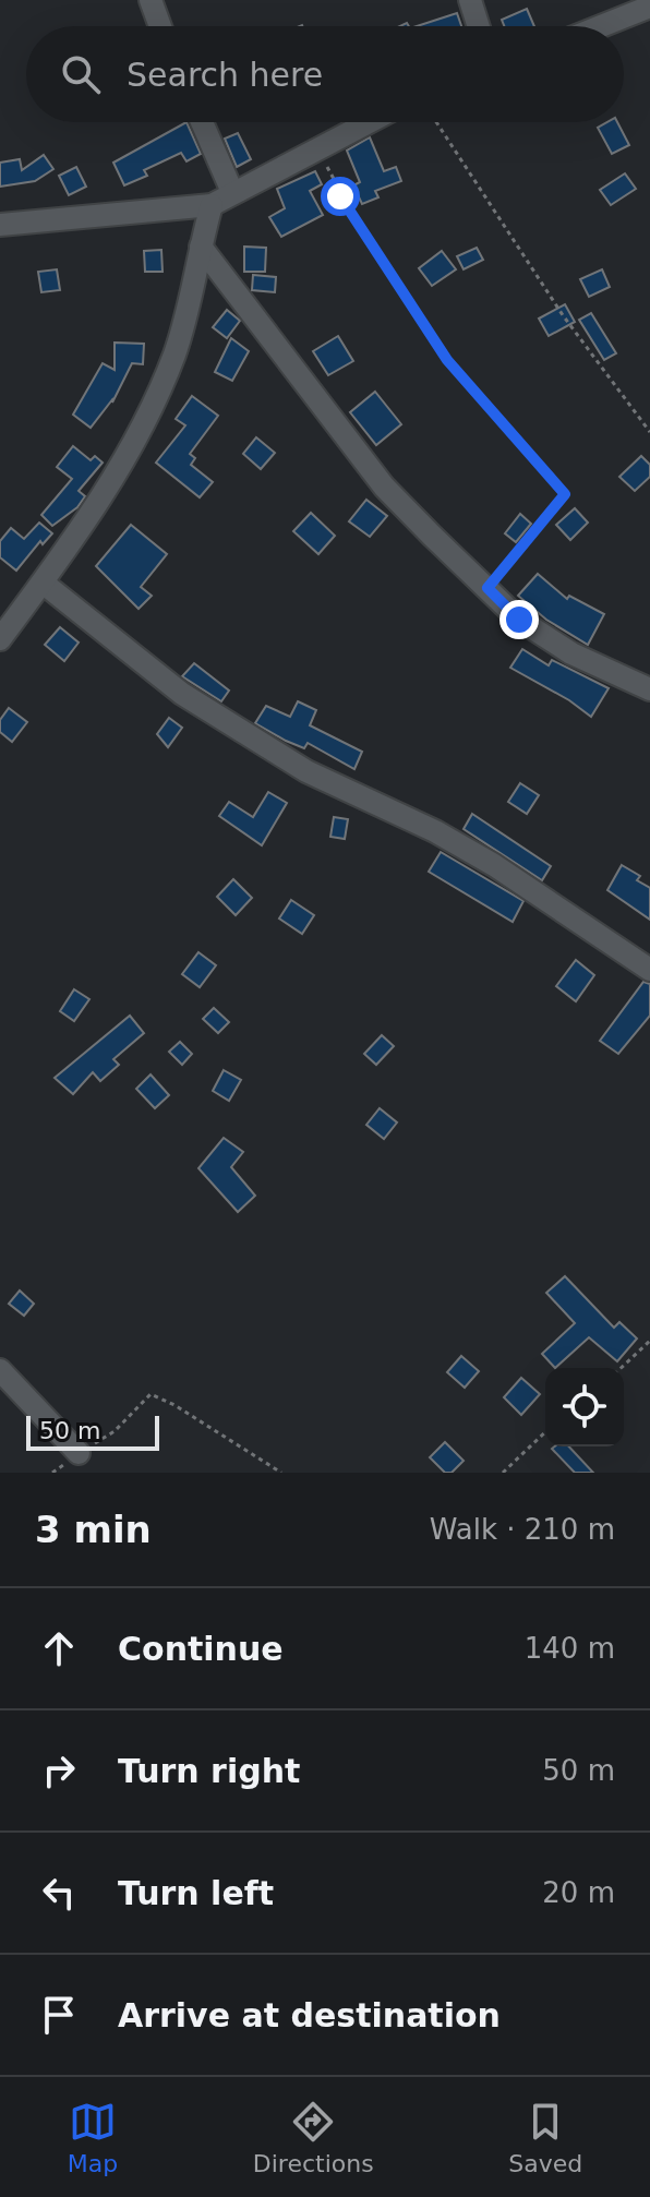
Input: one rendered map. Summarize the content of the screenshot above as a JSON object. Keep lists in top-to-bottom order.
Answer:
{
  "scale_bar": "50 m",
  "page": {
    "search": "Search here",
    "scale": "50 m",
    "heading": ["3 min", "Walk · 210 m"],
    "list": [
      ["Continue", "140 m"],
      ["Turn right", "50 m"],
      ["Turn left", "20 m"],
      "Arrive at destination"
    ],
    "nav": ["Map", "Directions", "Saved"]
  }
}
